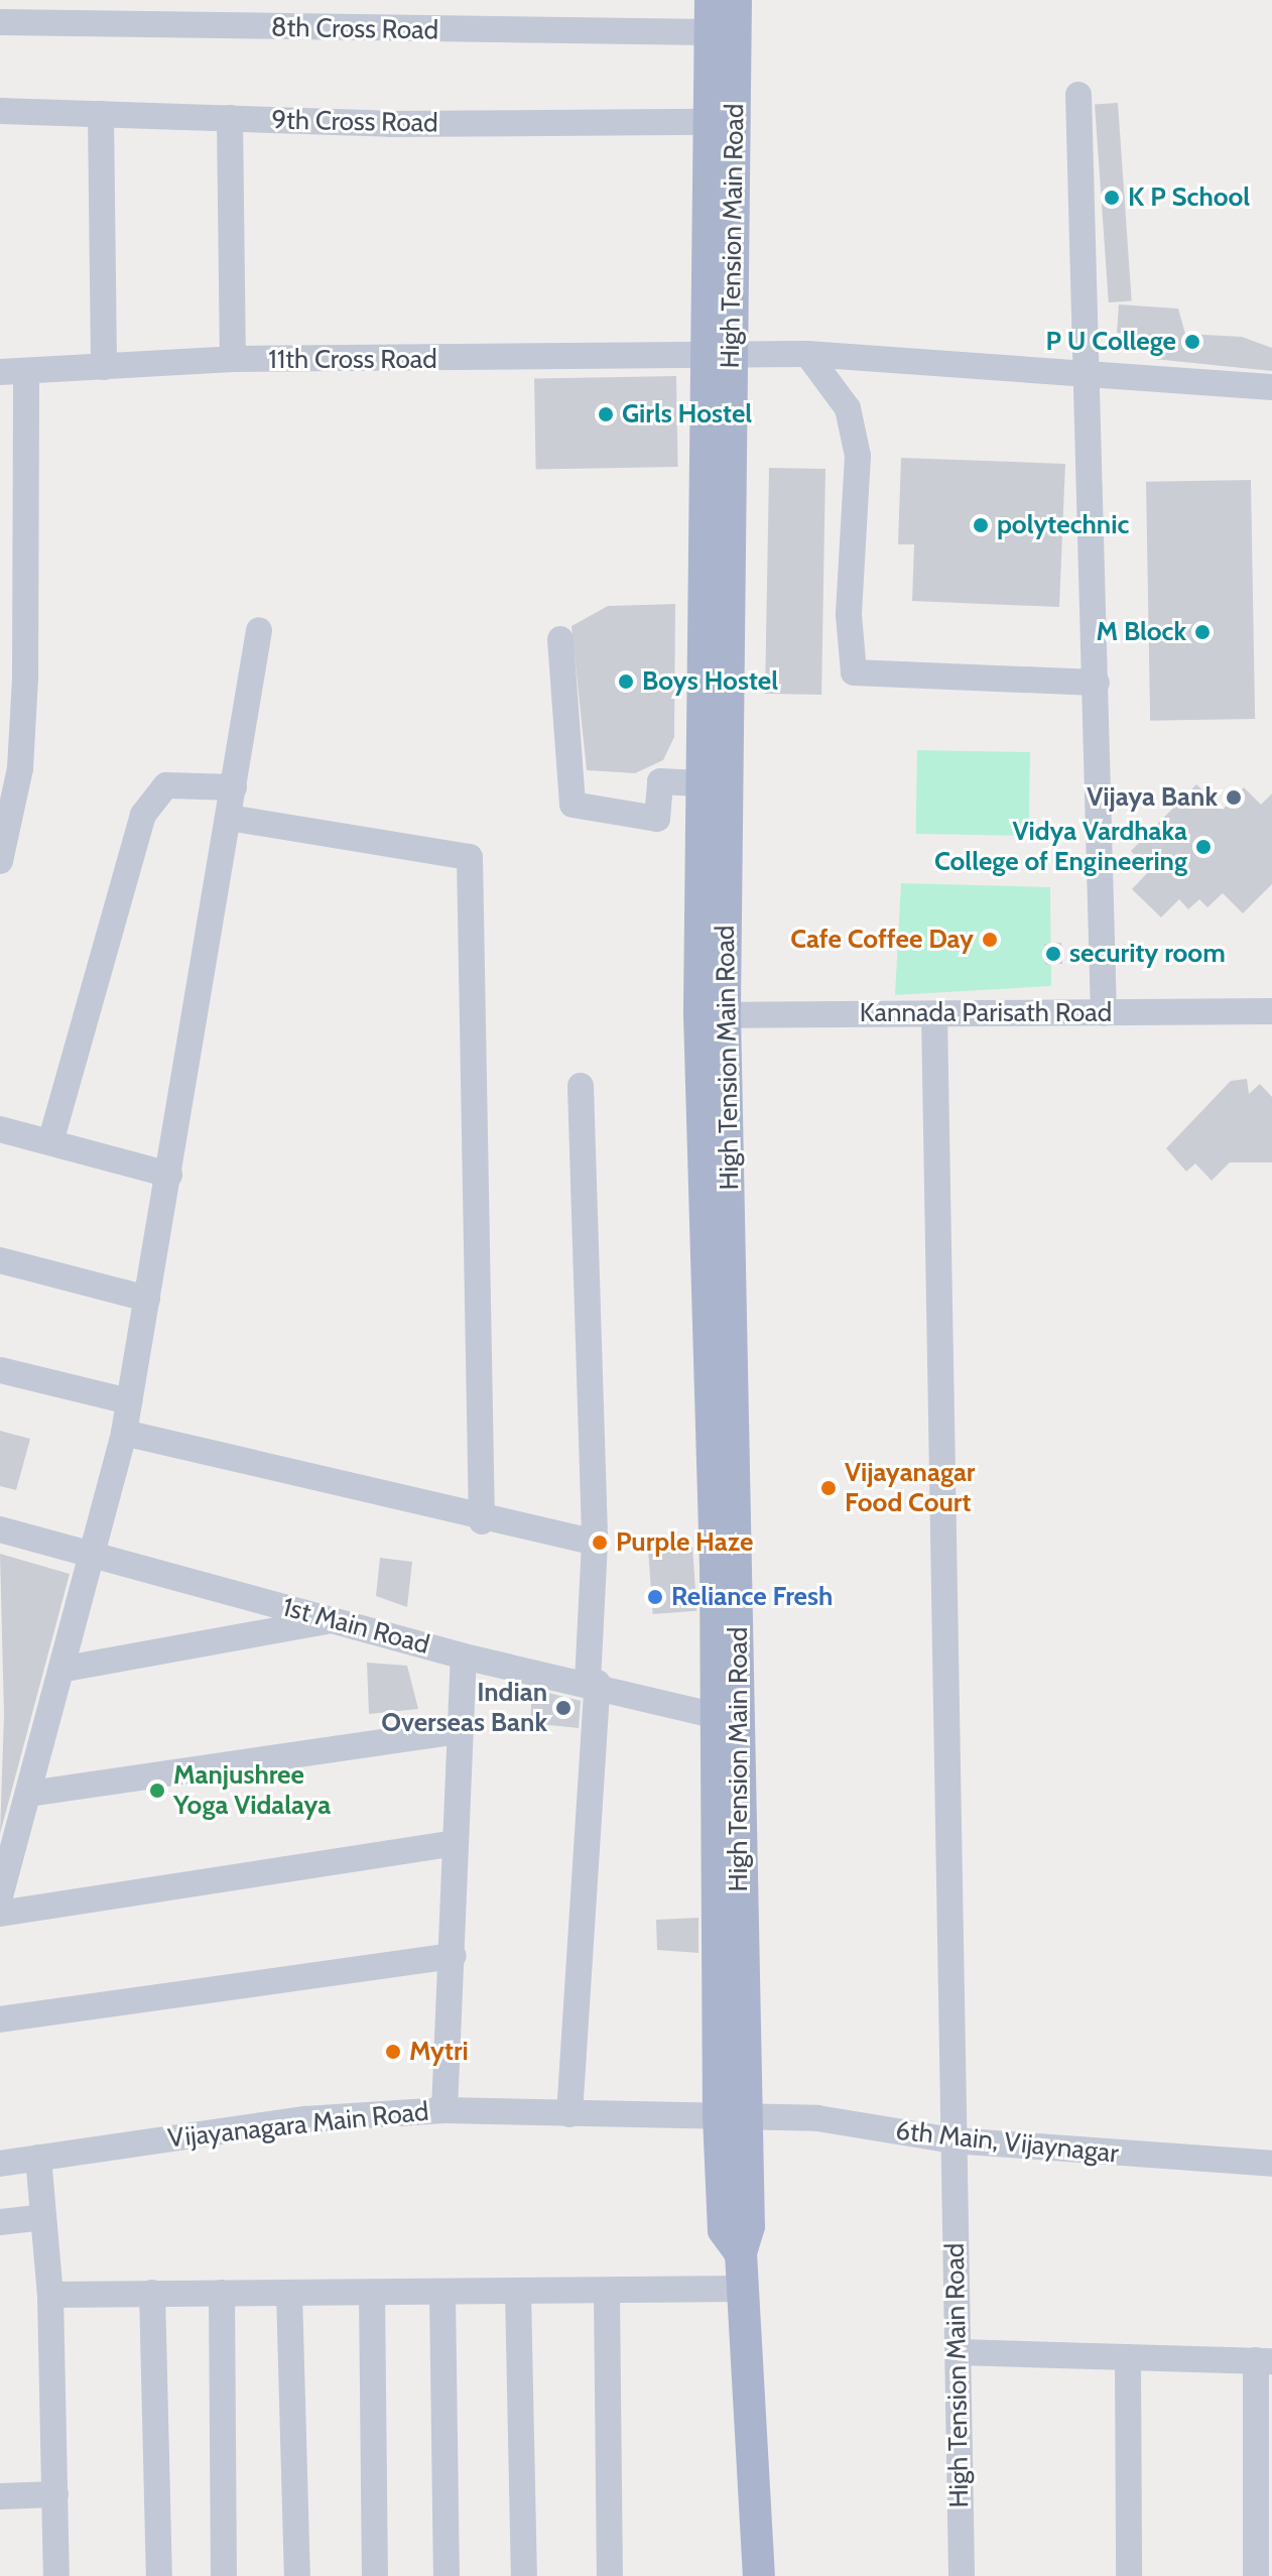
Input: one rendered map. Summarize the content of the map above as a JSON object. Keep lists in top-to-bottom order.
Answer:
{
  "streets": {
    "main road": ["High Tension Main Road"],
    "street": [
      "8th Cross Road",
      "9th Cross Road",
      "11th Cross Road",
      "Kannada Parisath Road",
      "1st Main Road",
      "Vijayanagara Main Road",
      "6th Main, Vijaynagar"
    ]
  },
  "crossings": [
    ["High Tension Main Road", "11th Cross Road"],
    ["High Tension Main Road", "Kannada Parisath Road"],
    ["High Tension Main Road", "1st Main Road"],
    ["High Tension Main Road", "Vijayanagara Main Road"],
    ["High Tension Main Road", "6th Main, Vijaynagar"],
    ["Vijayanagara Main Road", "6th Main, Vijaynagar"]
  ],
  "places": [
    "K P School",
    "P U College",
    "Girls Hostel",
    "polytechnic",
    "M Block",
    "Boys Hostel",
    "Vijaya Bank",
    "Vidya Vardhaka College of Engineering",
    "Cafe Coffee Day",
    "security room",
    "Vijayanagar Food Court",
    "Purple Haze",
    "Reliance Fresh",
    "Indian Overseas Bank",
    "Manjushree Yoga Vidalaya",
    "Mytri"
  ]
}
